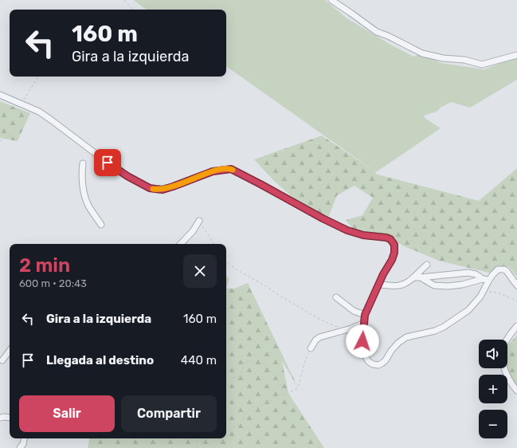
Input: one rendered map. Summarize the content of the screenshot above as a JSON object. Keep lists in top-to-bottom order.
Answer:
{
  "page": {
    "turn": ["160 m", "Gira a la izquierda"],
    "heading": ["2 min", "600 m · 20:43"],
    "list": [
      {
        "name": "Gira a la izquierda",
        "value": "160 m"
      },
      {
        "name": "Llegada al destino",
        "value": "440 m"
      }
    ],
    "map_buttons": ["+", "−"],
    "buttons": ["Salir", "Compartir"]
  }
}
